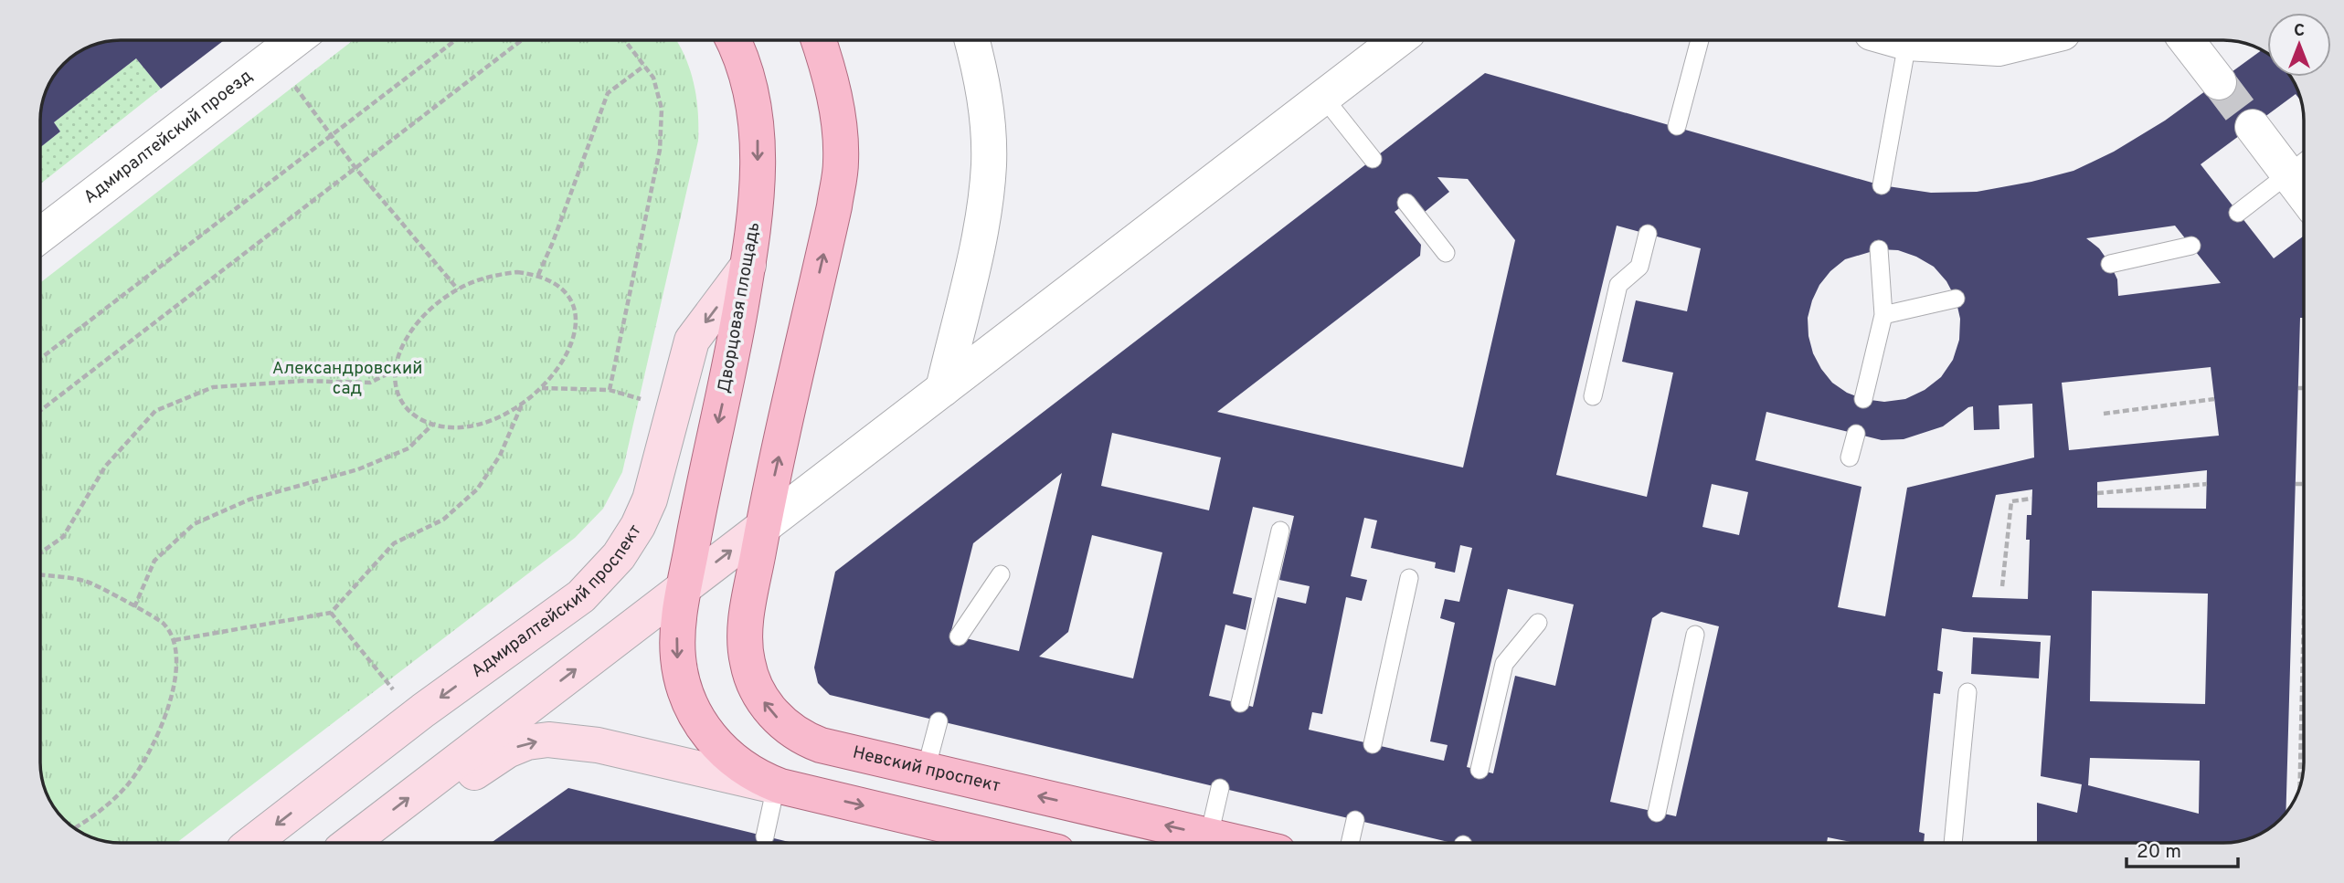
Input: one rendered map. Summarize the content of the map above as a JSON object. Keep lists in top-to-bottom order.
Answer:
{
  "streets": {
    "main road": ["Дворцовая площадь", "Адмиралтейский проспект", "Невский проспект"],
    "street": ["Адмиралтейский проезд"]
  },
  "crossings": [
    ["Дворцовая площадь", "Адмиралтейский проспект"]
  ],
  "parks": ["Александровский сад"],
  "scale_bar": "20 m",
  "north": "top"
}
